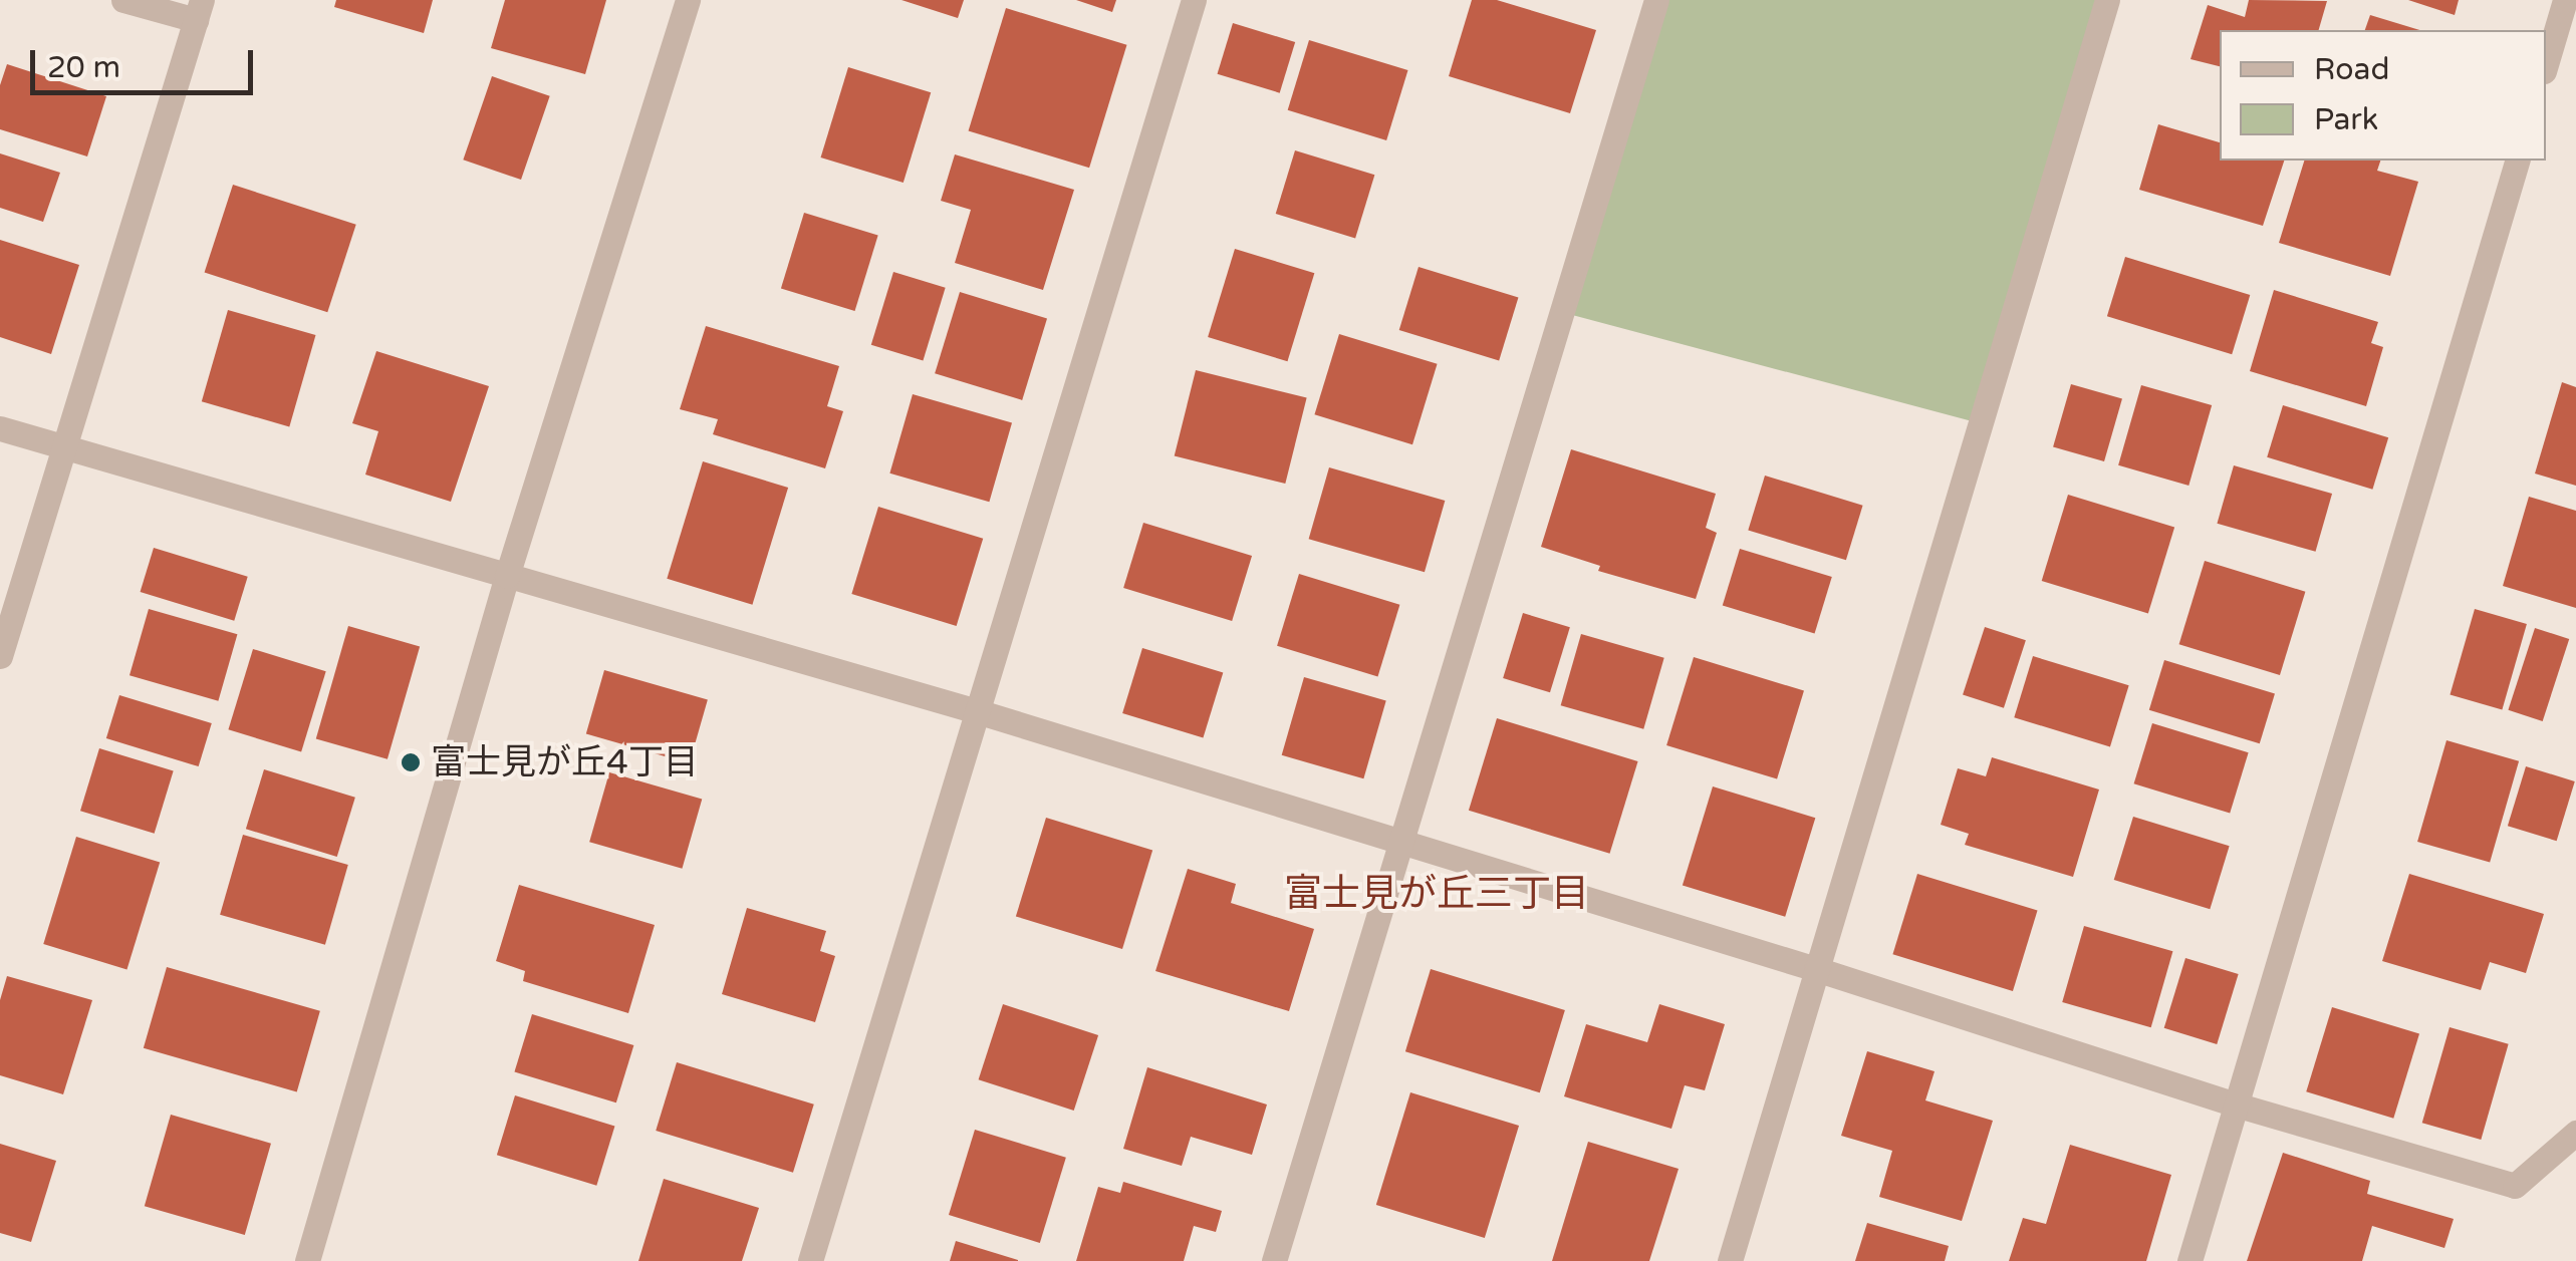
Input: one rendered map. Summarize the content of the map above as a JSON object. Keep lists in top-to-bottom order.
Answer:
{
  "districts": ["富士見が丘三丁目"],
  "places": ["富士見が丘4丁目"],
  "legend": ["Road", "Park"],
  "scale_bar": "20 m"
}
